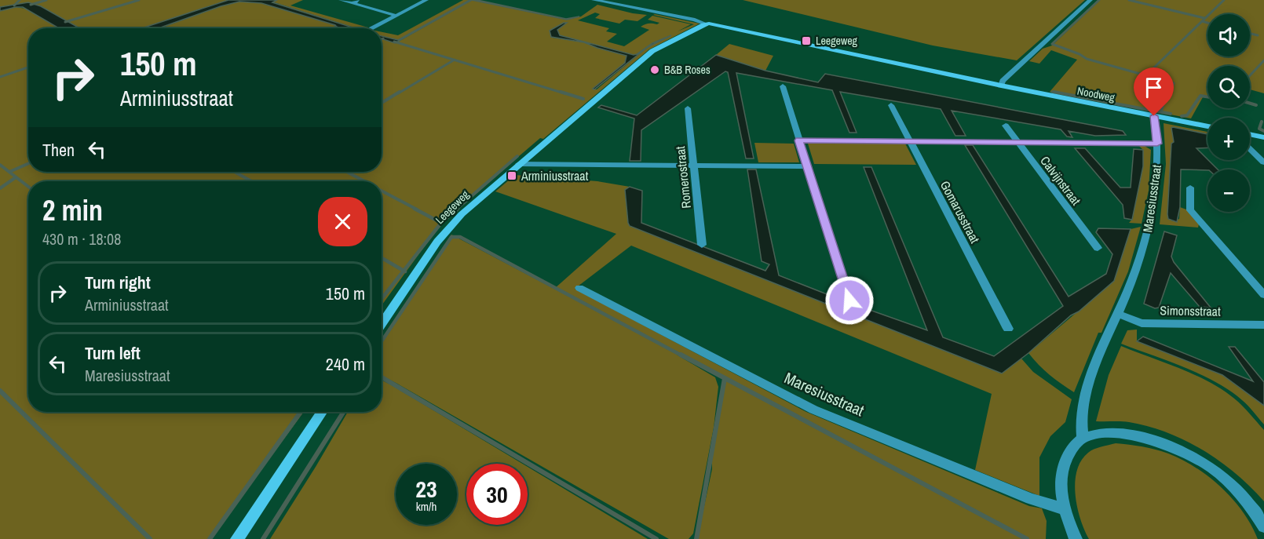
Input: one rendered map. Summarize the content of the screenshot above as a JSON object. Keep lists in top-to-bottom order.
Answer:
{
  "streets": {
    "main road": ["Noodweg", "Leegeweg"],
    "street": [
      "Romerostraat",
      "Calvijnstraat",
      "Maresiusstraat",
      "Gomarusstraat",
      "Simonsstraat"
    ]
  },
  "crossings": [
    ["Noodweg", "Maresiusstraat"],
    ["Maresiusstraat", "Simonsstraat"]
  ],
  "places": {
    "transit": ["Leegeweg", "Arminiusstraat"],
    "other": ["B&B Roses"]
  },
  "page": {
    "map_buttons": ["+", "−"],
    "turn": ["150 m", "Arminiusstraat"],
    "then": "Then",
    "heading": ["2 min", "430 m · 18:08"],
    "list": [
      {
        "name": "Turn right",
        "note": "Arminiusstraat",
        "value": "150 m"
      },
      {
        "name": "Turn left",
        "note": "Maresiusstraat",
        "value": "240 m"
      }
    ],
    "speed": "23 km/h",
    "limit": "30"
  }
}
